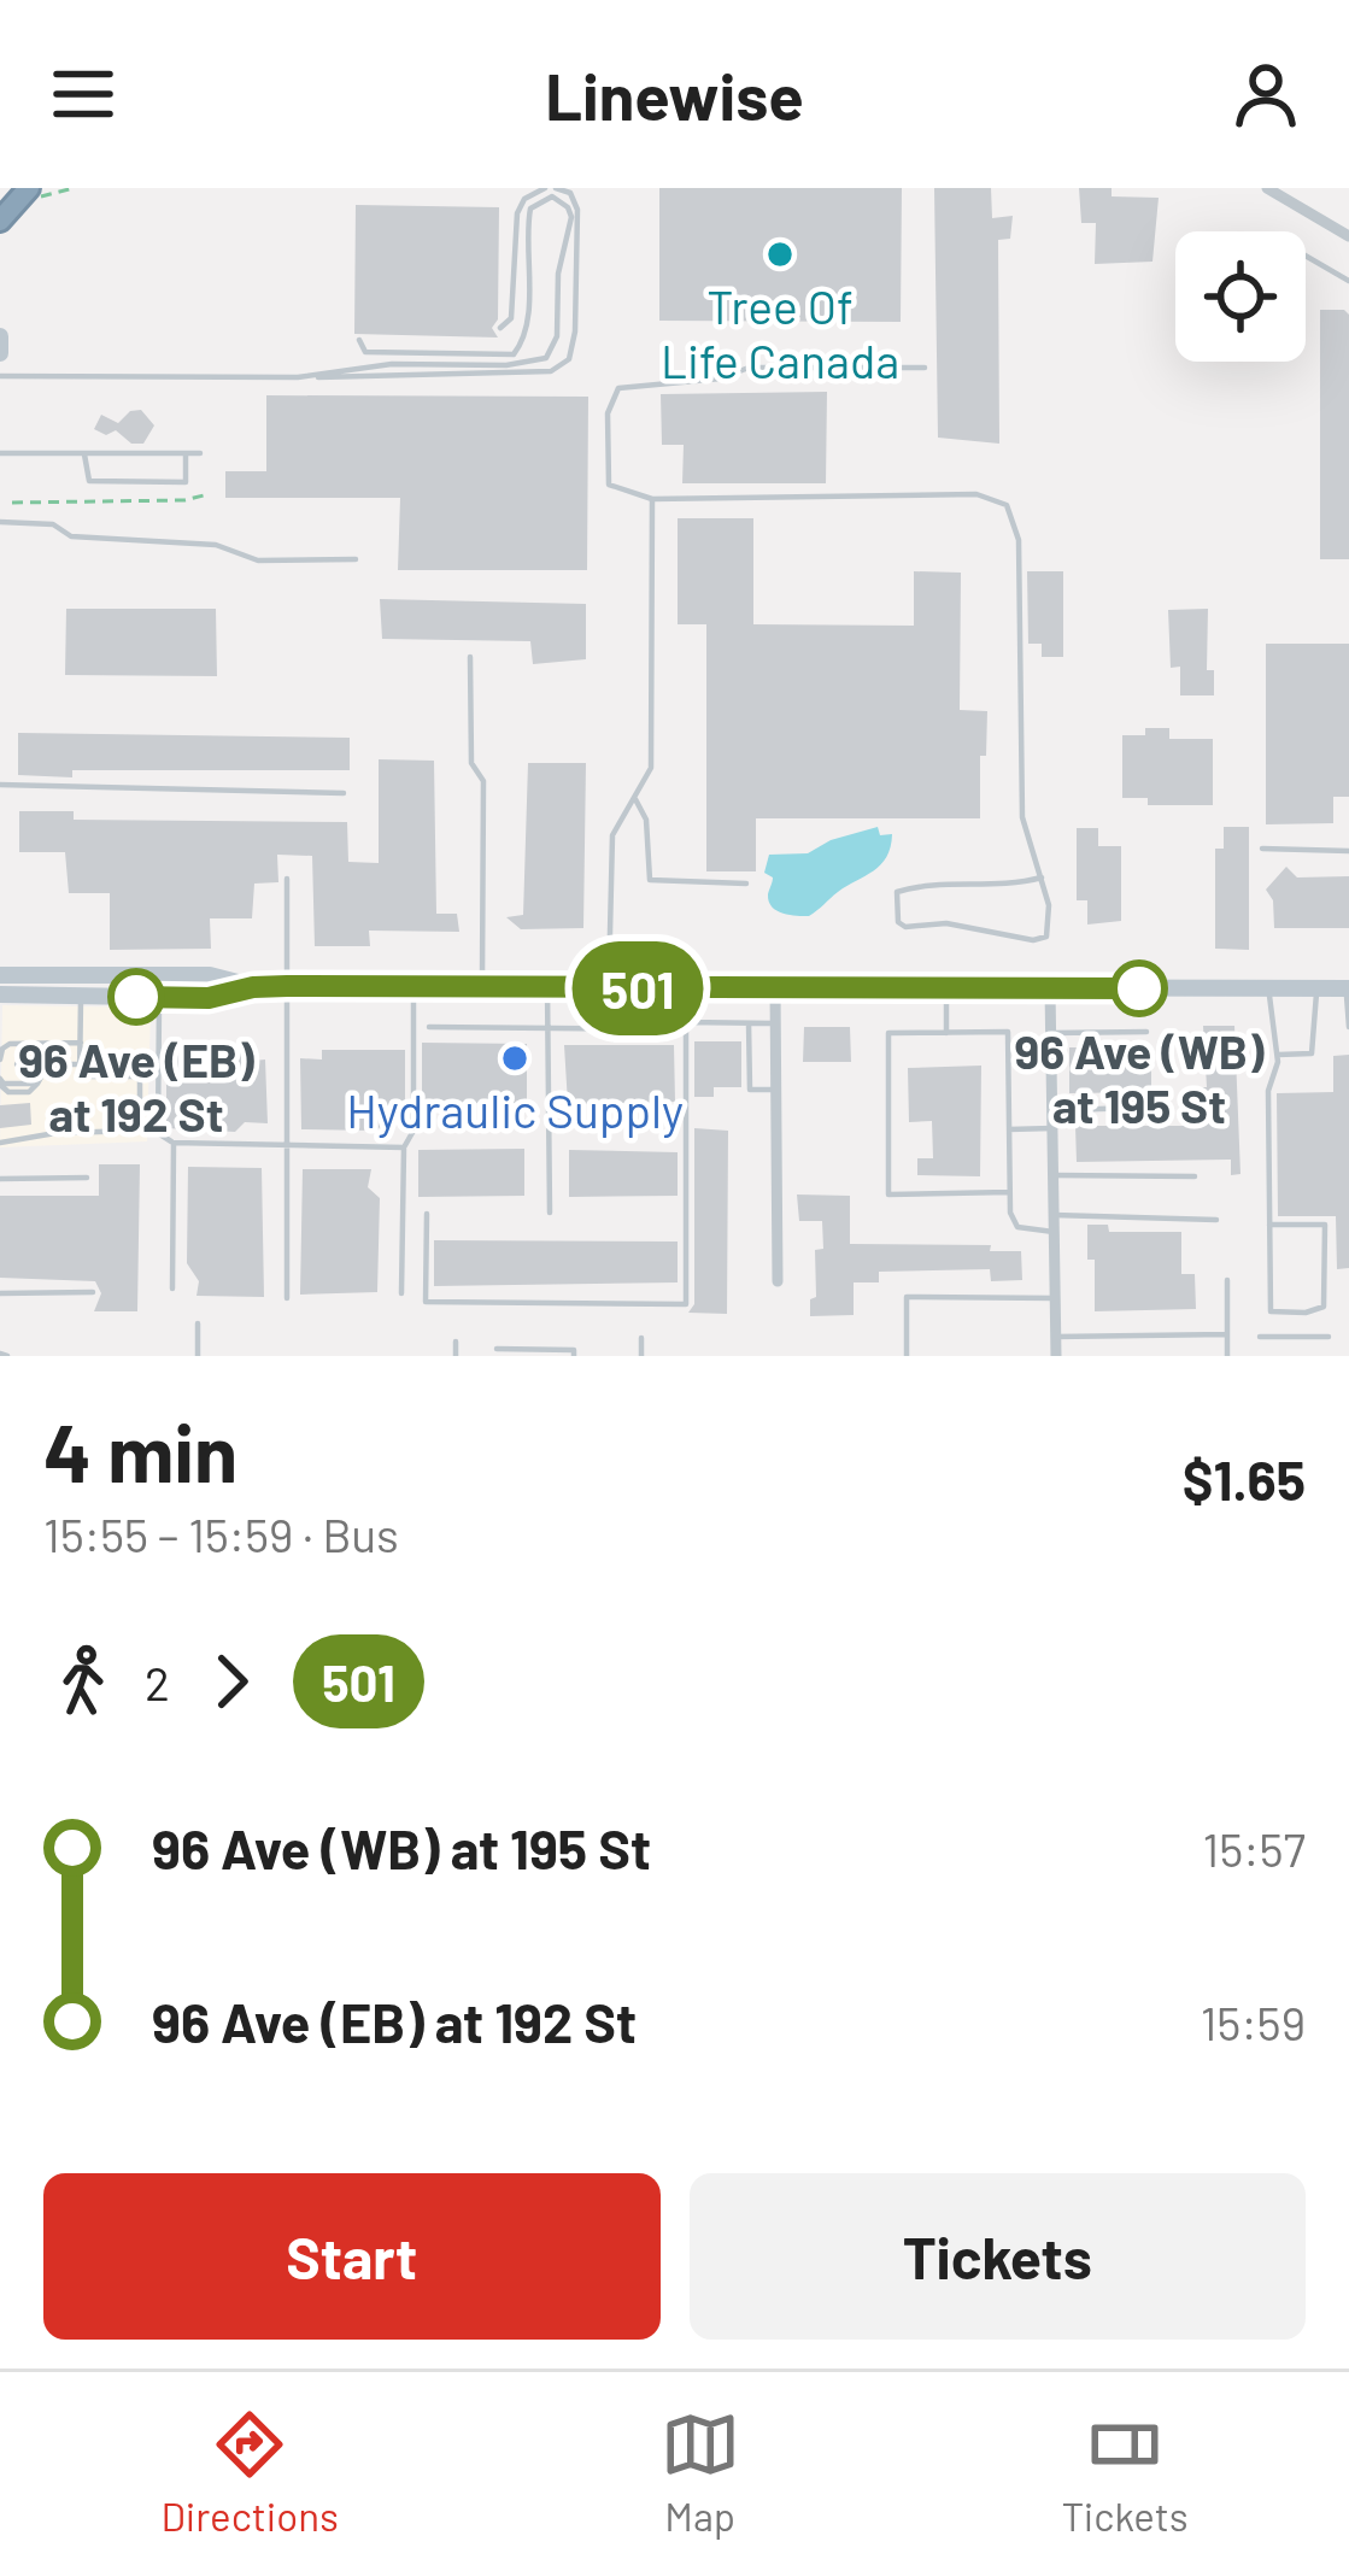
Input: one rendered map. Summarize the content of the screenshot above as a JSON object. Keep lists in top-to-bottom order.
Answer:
{
  "places": [
    "Tree Of Life Canada",
    "96 Ave (WB) at 195 St",
    "96 Ave (EB) at 192 St",
    "Hydraulic Supply"
  ],
  "lines": ["bus line 501"],
  "page": {
    "header": "Linewise",
    "on_map": "501",
    "heading": ["4 min", "15:55 – 15:59 · Bus", "$1.65"],
    "legs": ["2", "501"],
    "list": [
      {
        "name": "96 Ave (WB) at 195 St",
        "value": "15:57"
      },
      {
        "name": "96 Ave (EB) at 192 St",
        "value": "15:59"
      }
    ],
    "buttons": ["Start", "Tickets"],
    "tabs": ["Directions", "Map", "Tickets"]
  }
}
